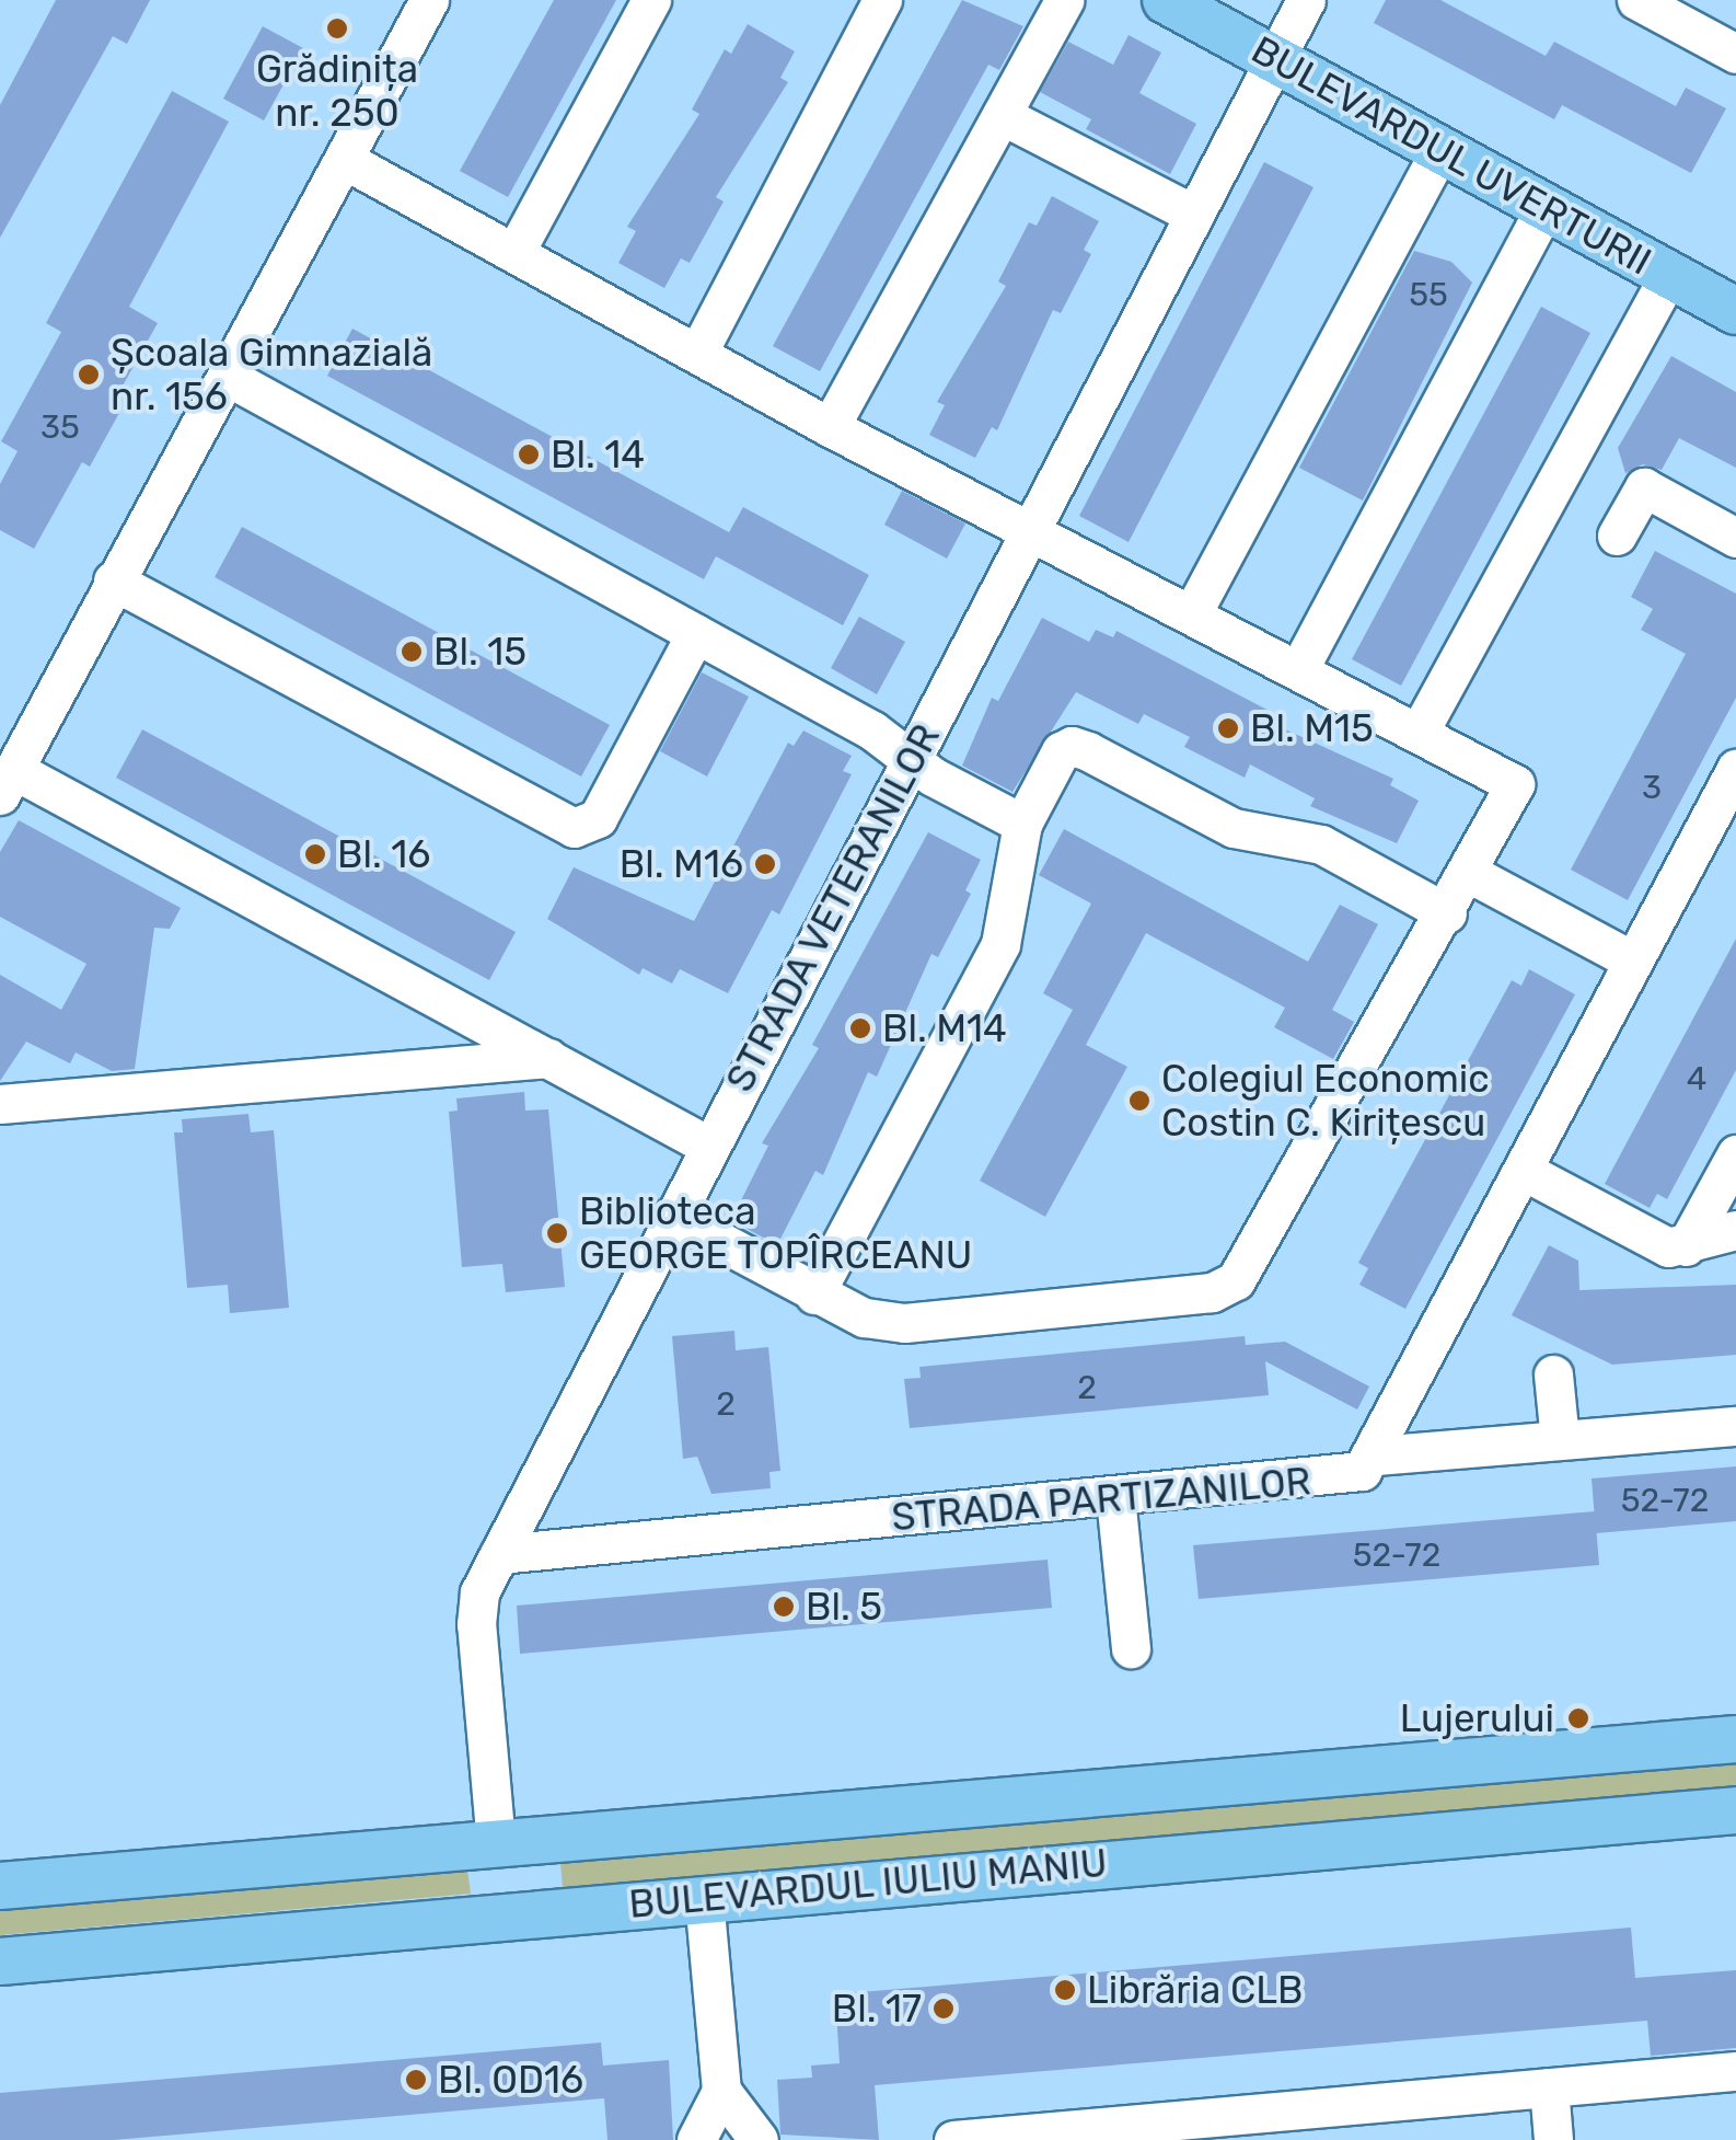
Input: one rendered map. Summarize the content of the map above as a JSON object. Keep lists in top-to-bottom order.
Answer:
{
  "streets": {
    "main road": ["BULEVARDUL UVERTURII", "BULEVARDUL IULIU MANIU"],
    "street": ["STRADA VETERANILOR", "STRADA PARTIZANILOR"]
  },
  "crossings": [
    ["BULEVARDUL UVERTURII", "STRADA VETERANILOR"],
    ["STRADA VETERANILOR", "STRADA PARTIZANILOR"],
    ["STRADA VETERANILOR", "BULEVARDUL IULIU MANIU"]
  ],
  "places": [
    "Grădinița nr. 250",
    "Școala Gimnazială nr. 156",
    "Bl. 14",
    "Bl. 15",
    "Bl. M15",
    "Bl. 16",
    "Bl. M16",
    "Bl. M14",
    "Colegiul Economic Costin C. Kirițescu",
    "Biblioteca GEORGE TOPÎRCEANU",
    "Bl. 5",
    "Lujerului",
    "Librăria CLB",
    "Bl. 17",
    "Bl. OD16"
  ],
  "house_numbers": [
    "55",
    "35",
    "3",
    "4",
    "2",
    "2",
    "52-72",
    "52-72"
  ]
}
